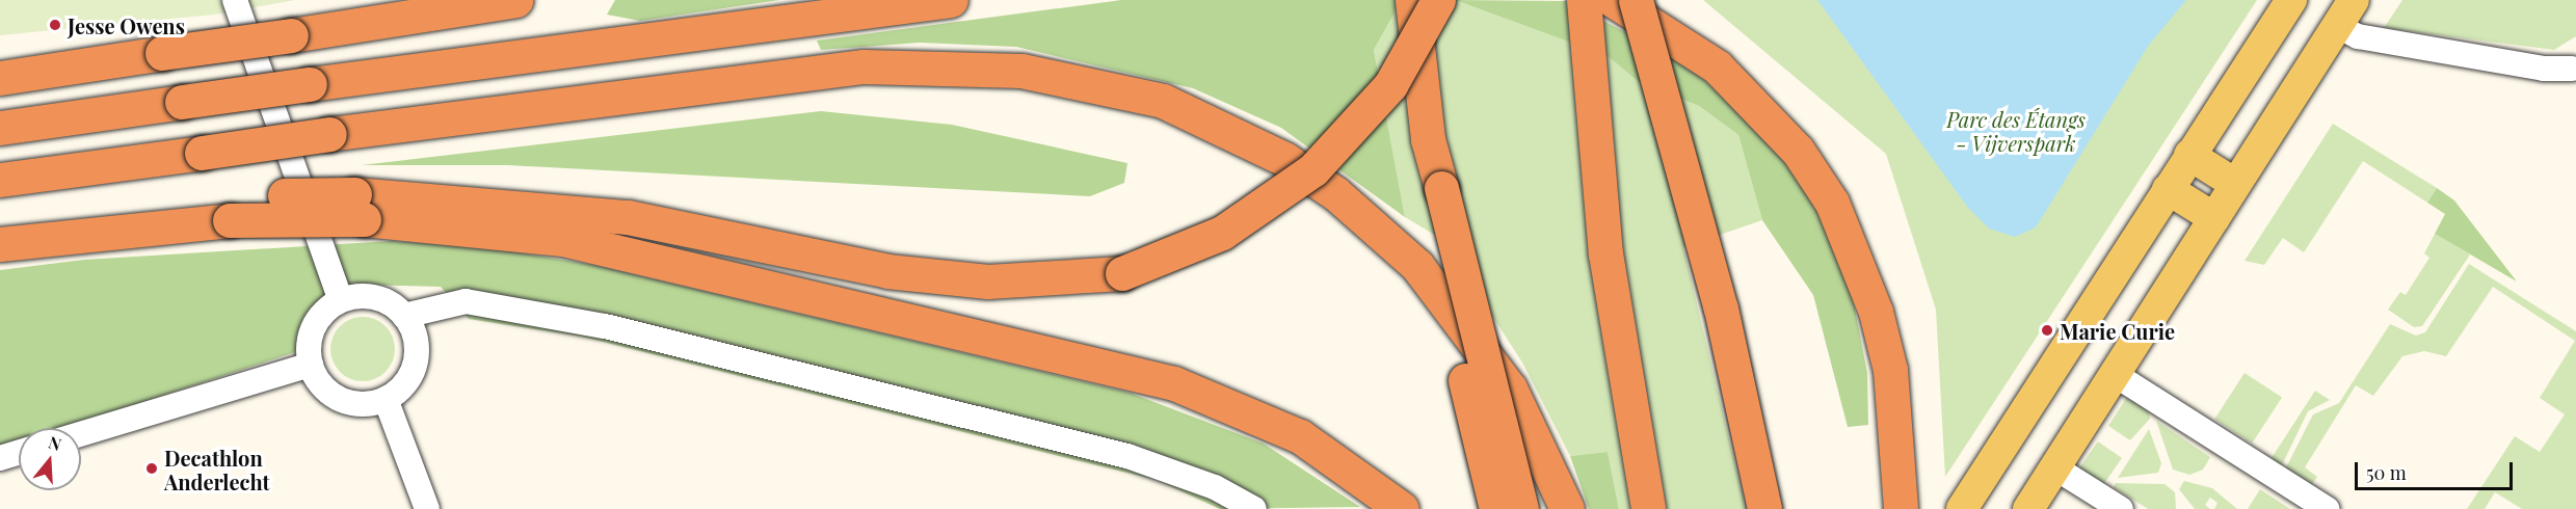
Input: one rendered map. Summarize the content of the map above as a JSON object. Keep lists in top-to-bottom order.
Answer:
{
  "parks": ["Parc des Étangs - Vijverspark"],
  "places": ["Jesse Owens", "Marie Curie", "Decathlon Anderlecht"],
  "scale_bar": "50 m",
  "north": "top"
}
